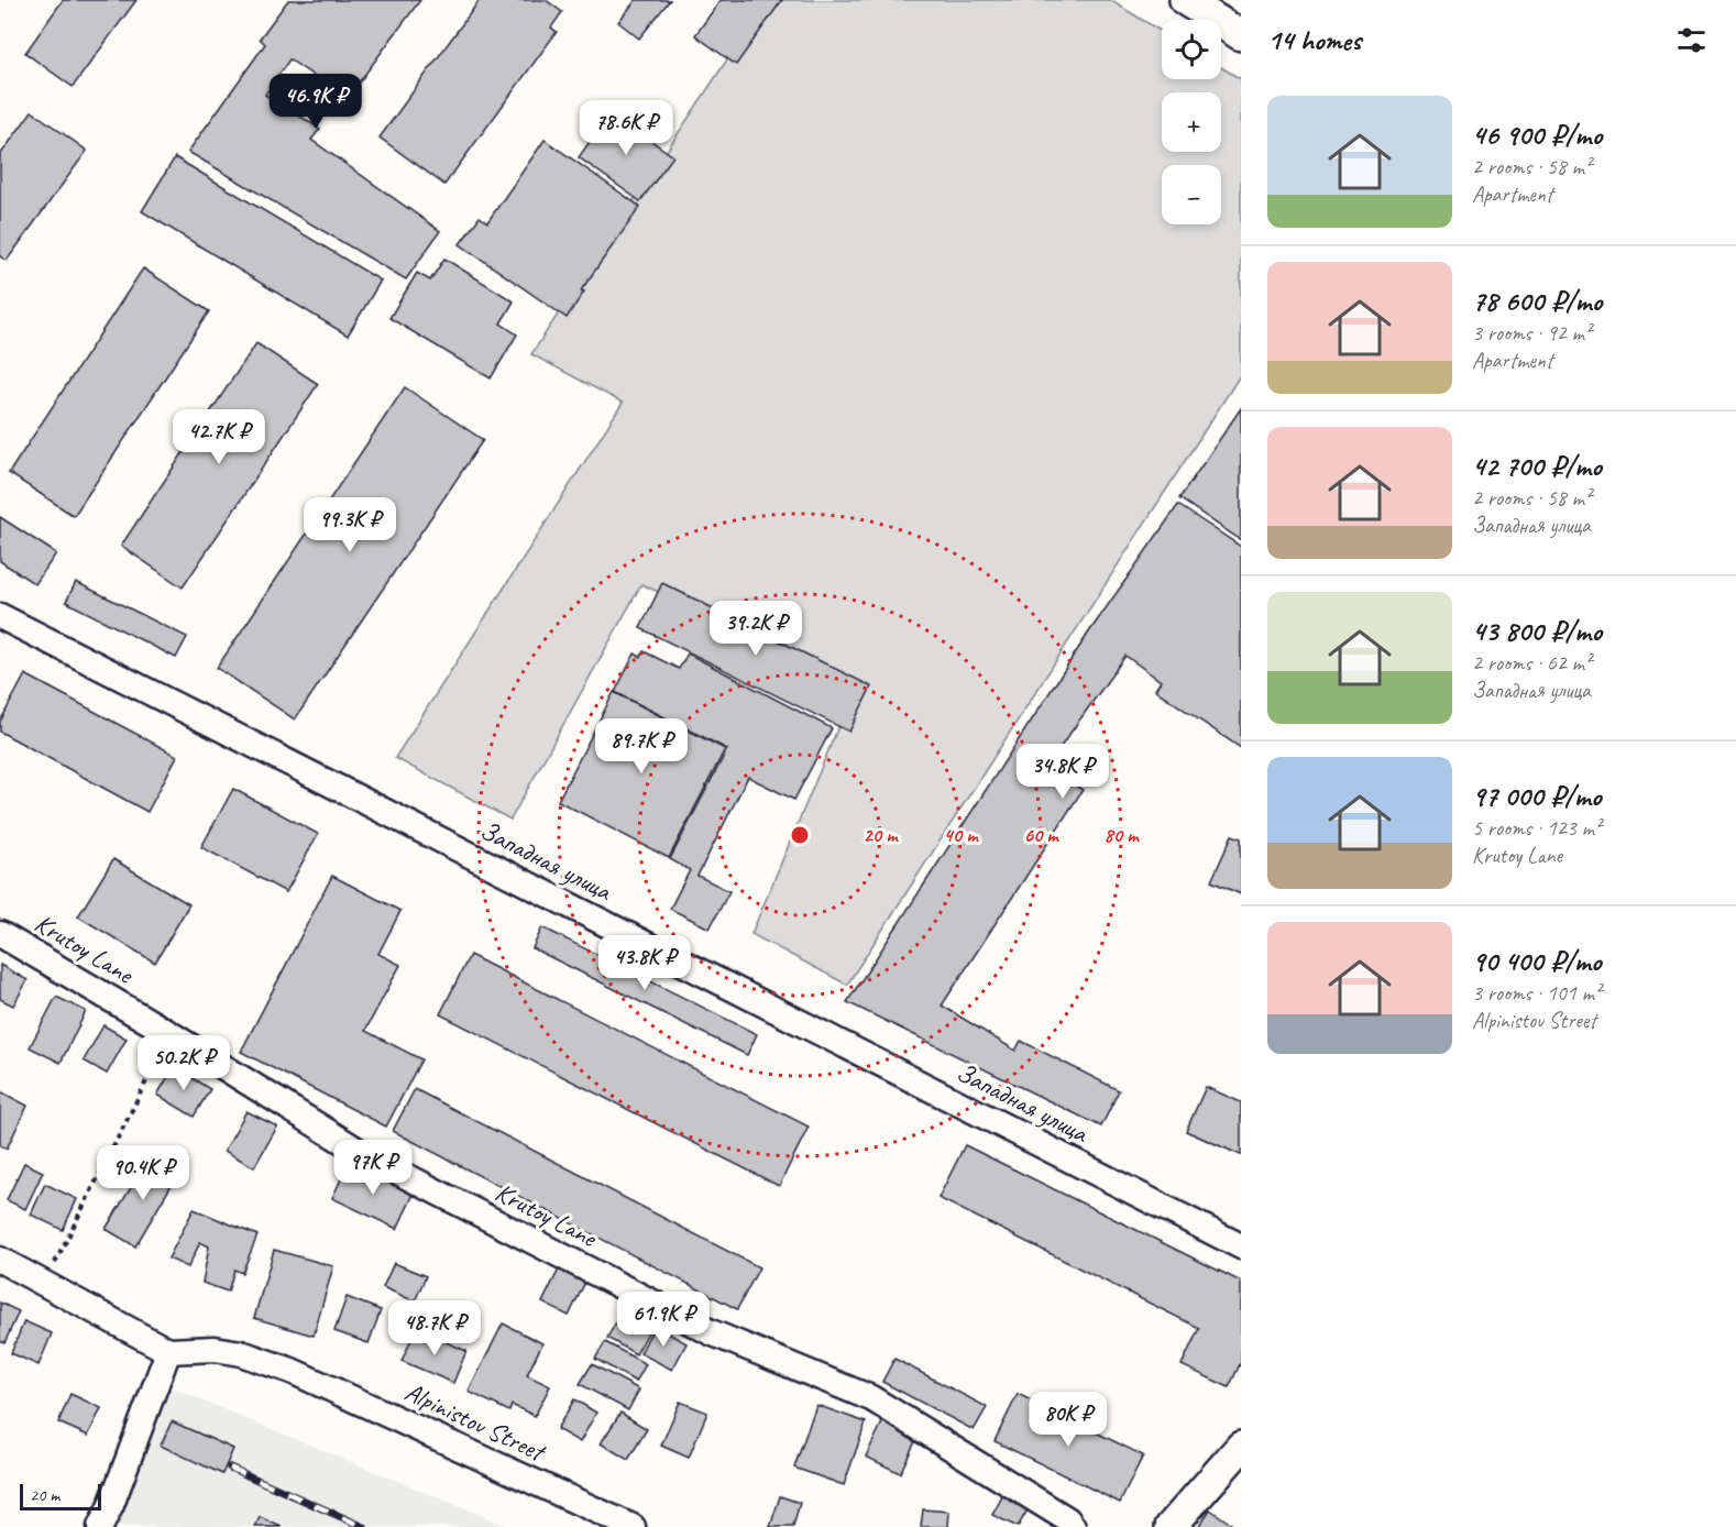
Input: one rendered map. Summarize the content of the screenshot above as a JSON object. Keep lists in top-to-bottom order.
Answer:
{
  "streets": {
    "street": ["Западная улица", "Krutoy Lane", "Alpinistov Street"]
  },
  "scale_bar": "20 m",
  "page": {
    "heading": "14 homes",
    "map_buttons": ["+", "−"],
    "price": [
      "46.9K ₽",
      "78.6K ₽",
      "42.7K ₽",
      "99.3K ₽",
      "39.2K ₽",
      "89.7K ₽",
      "34.8K ₽",
      "43.8K ₽",
      "50.2K ₽",
      "97K ₽",
      "90.4K ₽",
      "61.9K ₽",
      "48.7K ₽",
      "80K ₽"
    ],
    "list": [
      {
        "name": "46 900 ₽/mo",
        "note": "2 rooms · 58 m² · Apartment"
      },
      {
        "name": "78 600 ₽/mo",
        "note": "3 rooms · 92 m² · Apartment"
      },
      {
        "name": "42 700 ₽/mo",
        "note": "2 rooms · 58 m² · Западная улица"
      },
      {
        "name": "43 800 ₽/mo",
        "note": "2 rooms · 62 m² · Западная улица"
      },
      {
        "name": "97 000 ₽/mo",
        "note": "5 rooms · 123 m² · Krutoy Lane"
      },
      {
        "name": "90 400 ₽/mo",
        "note": "3 rooms · 101 m² · Alpinistov Street"
      }
    ],
    "scale": "20 m"
  },
  "rings": [
    "20 m",
    "40 m",
    "60 m",
    "80 m"
  ]
}
